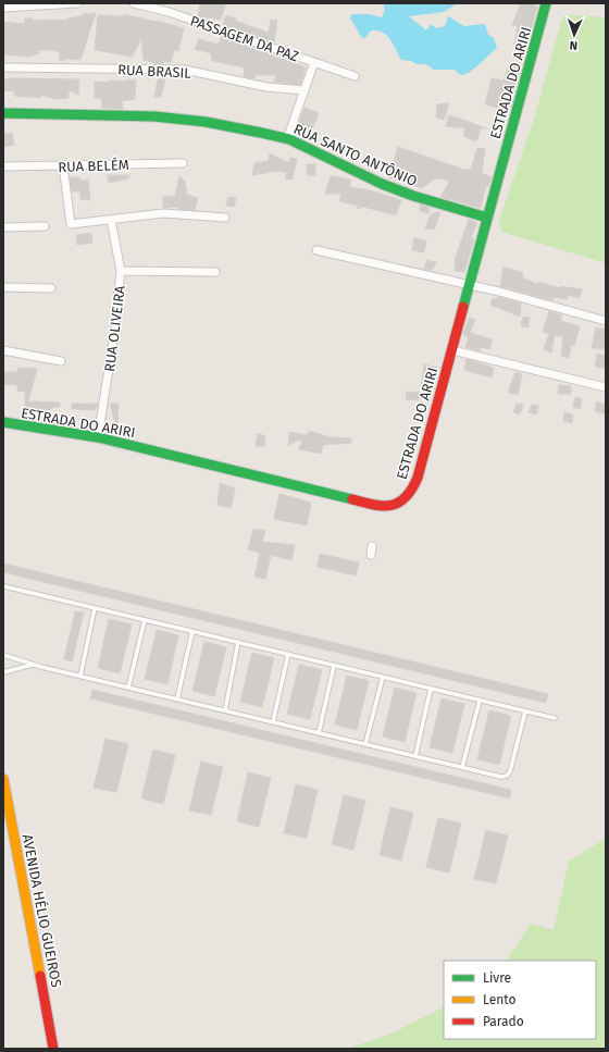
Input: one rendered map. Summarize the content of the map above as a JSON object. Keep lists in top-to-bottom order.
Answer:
{
  "streets": {
    "street": [
      "PASSAGEM DA PAZ",
      "RUA BRASIL",
      "ESTRADA DO ARIRI",
      "RUA SANTO ANTÔNIO",
      "RUA BELÉM",
      "RUA OLIVEIRA",
      "AVENIDA HÉLIO GUEIROS"
    ]
  },
  "crossings": [
    ["ESTRADA DO ARIRI", "RUA SANTO ANTÔNIO"],
    ["ESTRADA DO ARIRI", "RUA OLIVEIRA"]
  ],
  "legend": ["Livre", "Lento", "Parado"],
  "north": "bottom"
}
